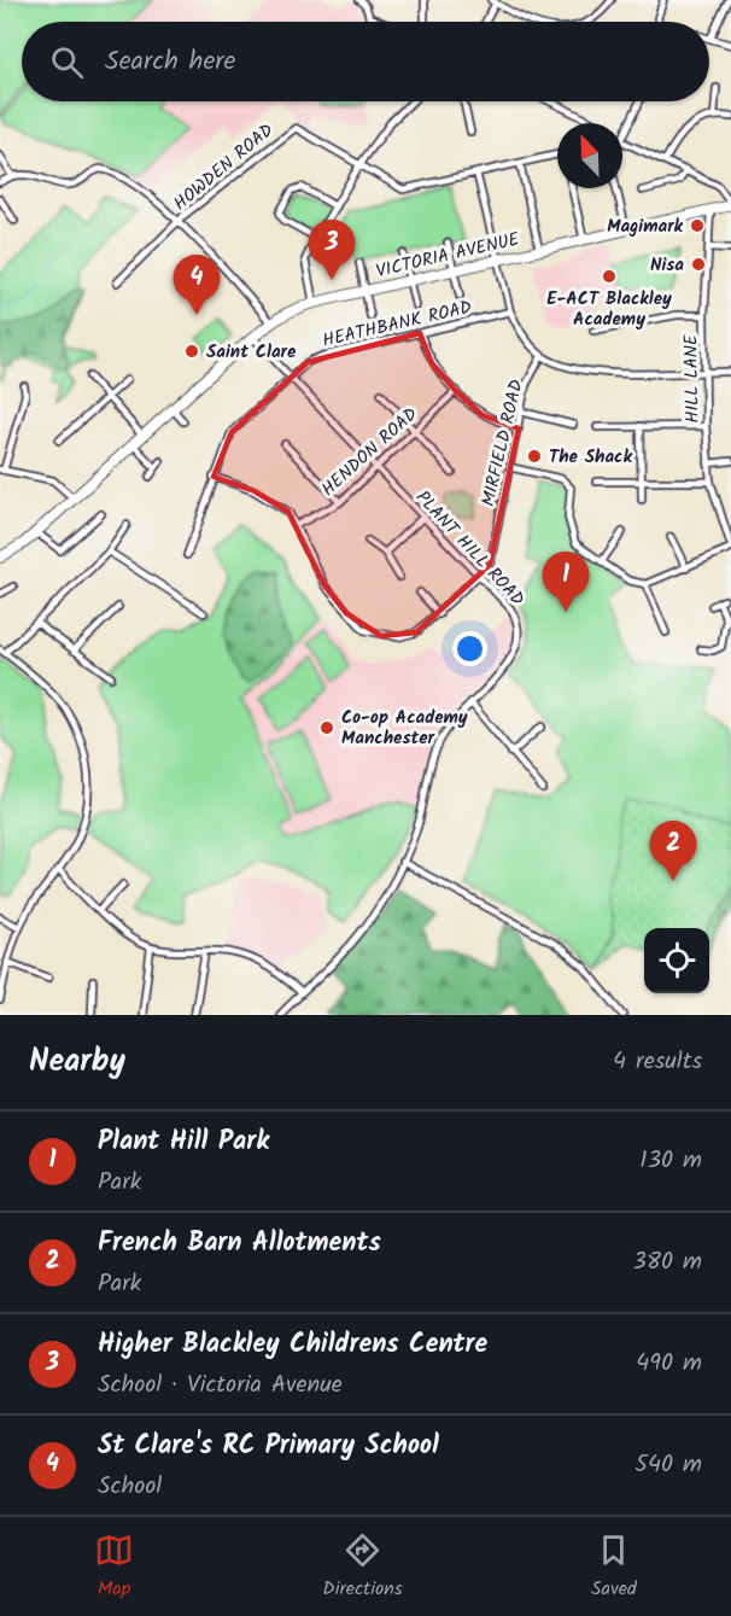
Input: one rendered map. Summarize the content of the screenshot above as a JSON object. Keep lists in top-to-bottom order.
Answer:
{
  "streets": {
    "main road": ["VICTORIA AVENUE"],
    "street": [
      "HOWDEN ROAD",
      "HEATHBANK ROAD",
      "HILL LANE",
      "MIRFIELD ROAD",
      "HENDON ROAD",
      "PLANT HILL ROAD"
    ]
  },
  "crossings": [
    ["VICTORIA AVENUE", "HILL LANE"],
    ["VICTORIA AVENUE", "PLANT HILL ROAD"],
    ["HEATHBANK ROAD", "PLANT HILL ROAD"],
    ["MIRFIELD ROAD", "PLANT HILL ROAD"],
    ["HENDON ROAD", "PLANT HILL ROAD"]
  ],
  "places": [
    "Magimark",
    "Nisa",
    "E-ACT Blackley Academy",
    "Saint Clare",
    "The Shack",
    "Co-op Academy Manchester"
  ],
  "north": "top left",
  "page": {
    "search": "Search here",
    "pins": [
      "3",
      "4",
      "1",
      "2"
    ],
    "heading": ["Nearby", "4 results"],
    "list": [
      {
        "mark": "1",
        "name": "Plant Hill Park",
        "note": "Park",
        "value": "130 m"
      },
      {
        "mark": "2",
        "name": "French Barn Allotments",
        "note": "Park",
        "value": "380 m"
      },
      {
        "mark": "3",
        "name": "Higher Blackley Childrens Centre",
        "note": "School · Victoria Avenue",
        "value": "490 m"
      },
      {
        "mark": "4",
        "name": "St Clare's RC Primary School",
        "note": "School",
        "value": "540 m"
      }
    ],
    "nav": ["Map", "Directions", "Saved"]
  }
}
